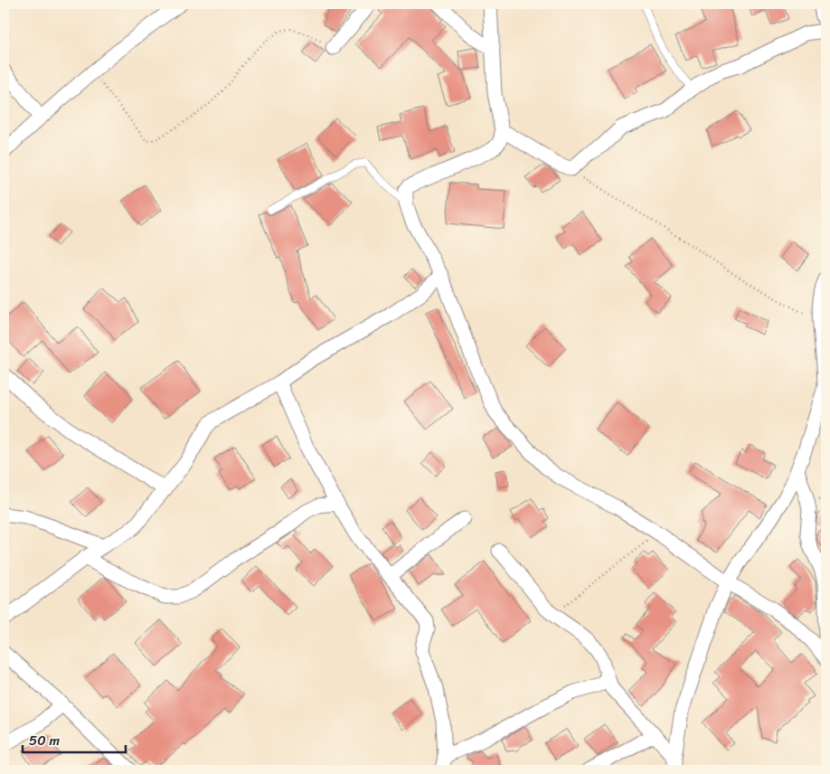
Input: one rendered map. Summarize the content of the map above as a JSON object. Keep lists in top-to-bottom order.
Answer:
{
  "scale_bar": "50 m"
}
